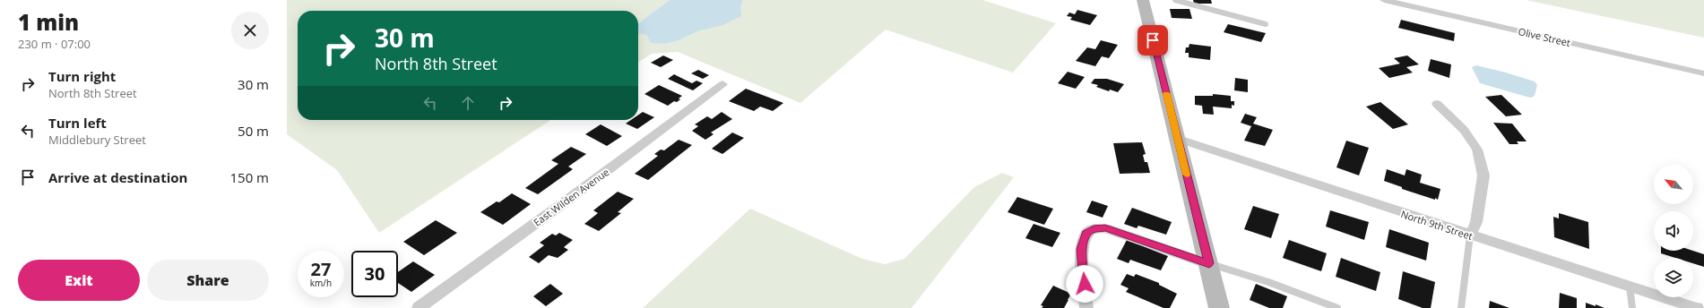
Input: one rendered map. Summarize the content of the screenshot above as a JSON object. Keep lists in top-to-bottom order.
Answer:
{
  "streets": {
    "street": ["Olive Street", "East Wilden Avenue", "North 9th Street"]
  },
  "north": "top left",
  "page": {
    "heading": ["1 min", "230 m · 07:00"],
    "turn": ["30 m", "North 8th Street"],
    "list": [
      {
        "name": "Turn right",
        "note": "North 8th Street",
        "value": "30 m"
      },
      {
        "name": "Turn left",
        "note": "Middlebury Street",
        "value": "50 m"
      },
      {
        "name": "Arrive at destination",
        "value": "150 m"
      }
    ],
    "speed": "27 km/h",
    "limit": "30",
    "buttons": ["Exit", "Share"]
  }
}
